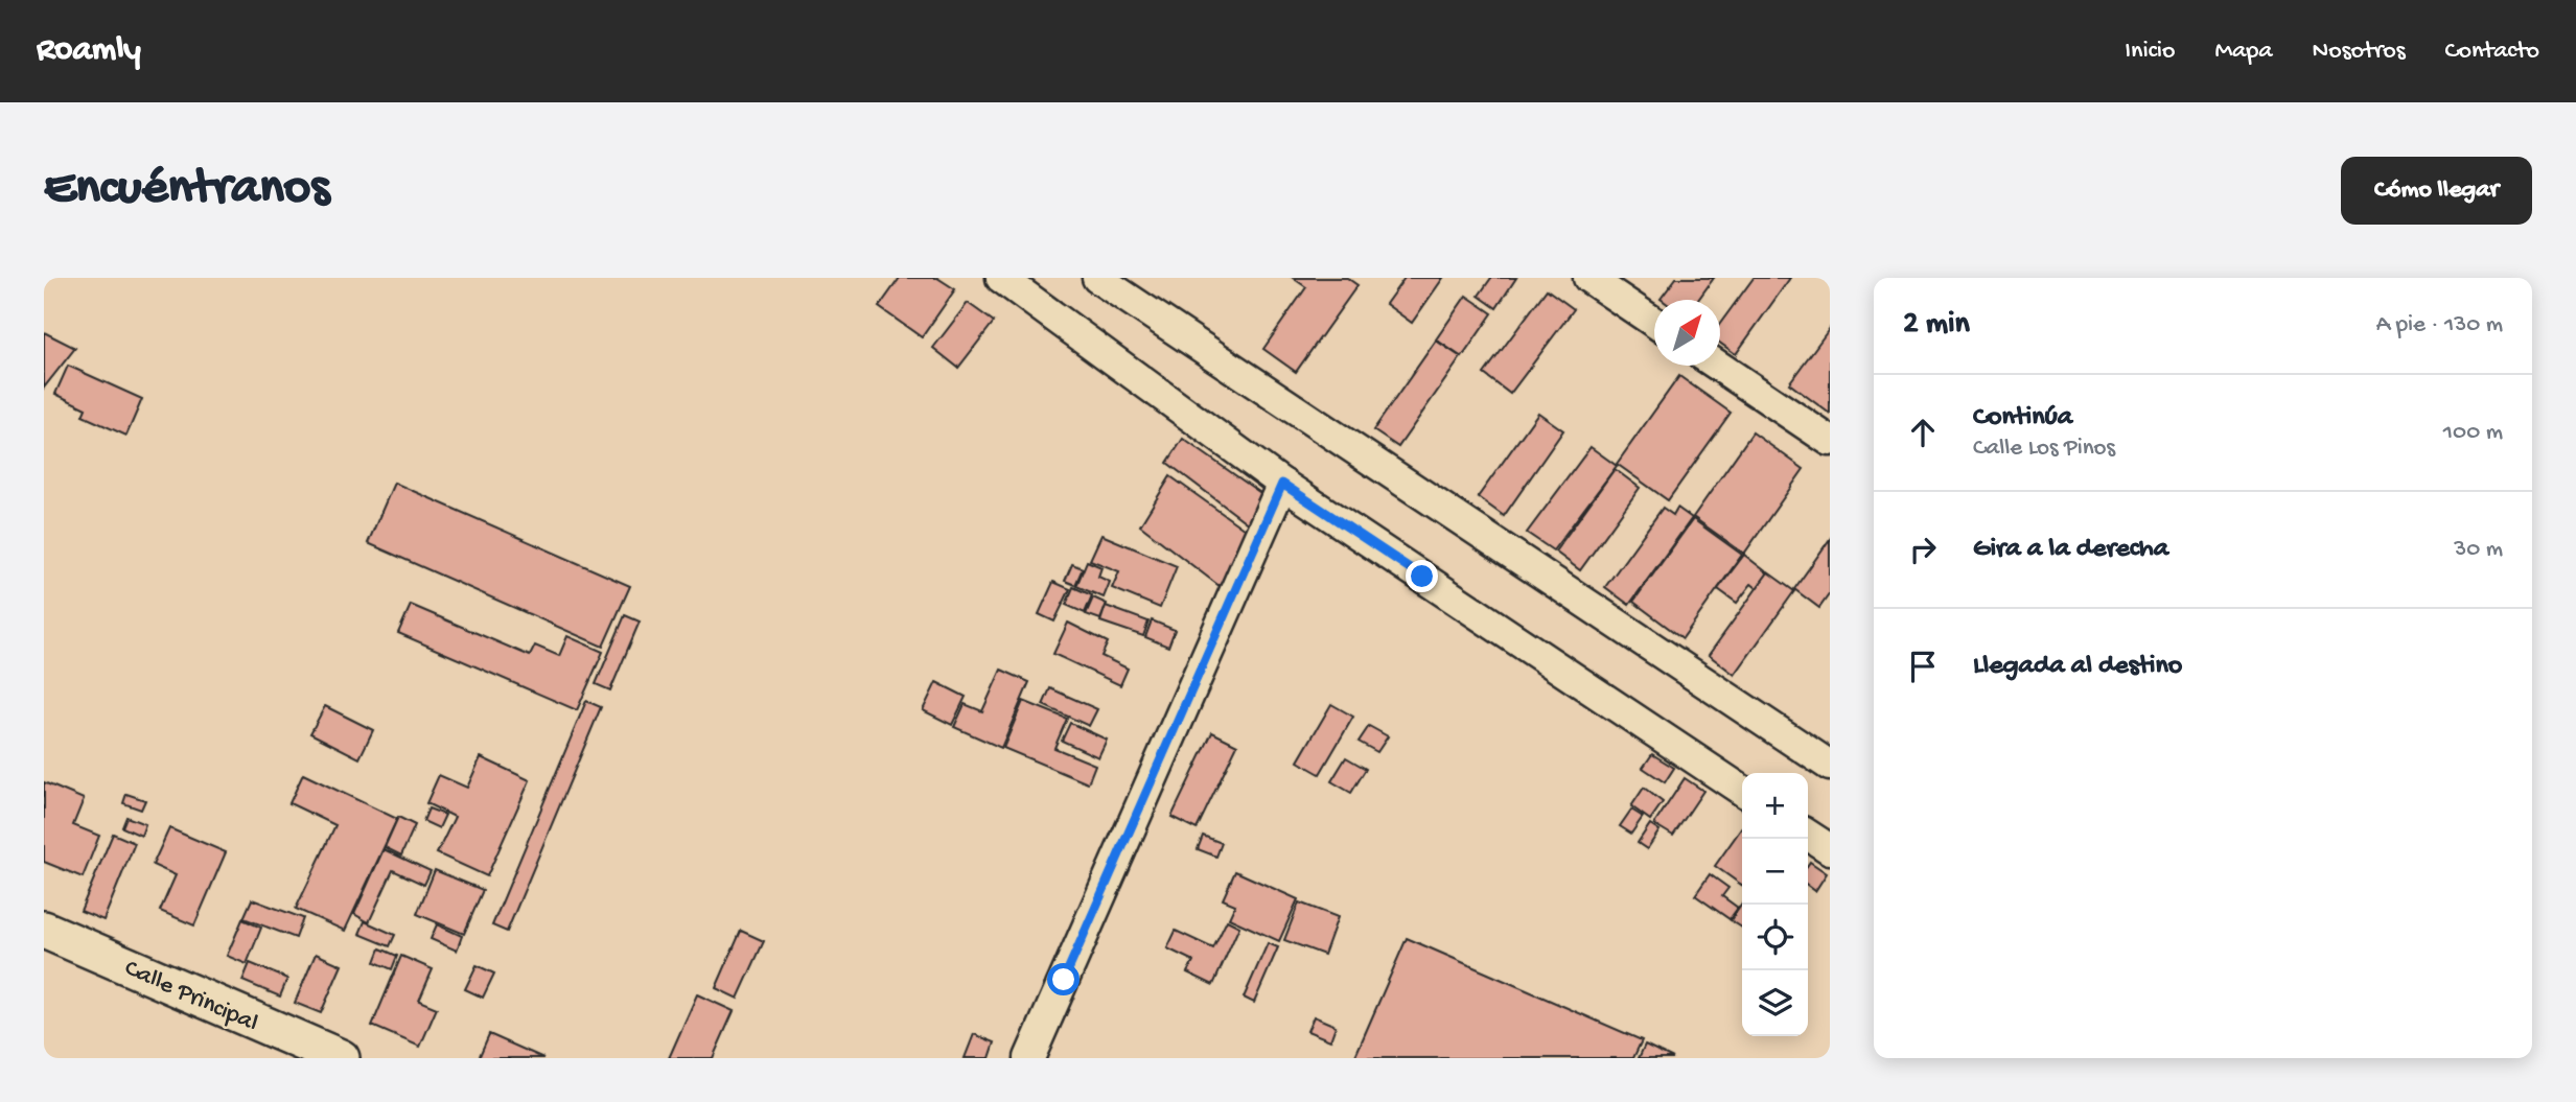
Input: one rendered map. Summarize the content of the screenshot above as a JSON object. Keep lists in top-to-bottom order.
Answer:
{
  "streets": {
    "street": ["Calle Principal"]
  },
  "north": "top right",
  "page": {
    "header": "Roamly",
    "nav": [
      "Inicio",
      "Mapa",
      "Nosotros",
      "Contacto"
    ],
    "buttons": "Cómo llegar",
    "title": "Encuéntranos",
    "heading": ["2 min", "A pie · 130 m"],
    "list": [
      ["Continúa", "Calle Los Pinos", "100 m"],
      ["Gira a la derecha", "30 m"],
      "Llegada al destino"
    ],
    "map_buttons": ["+", "−"]
  }
}
